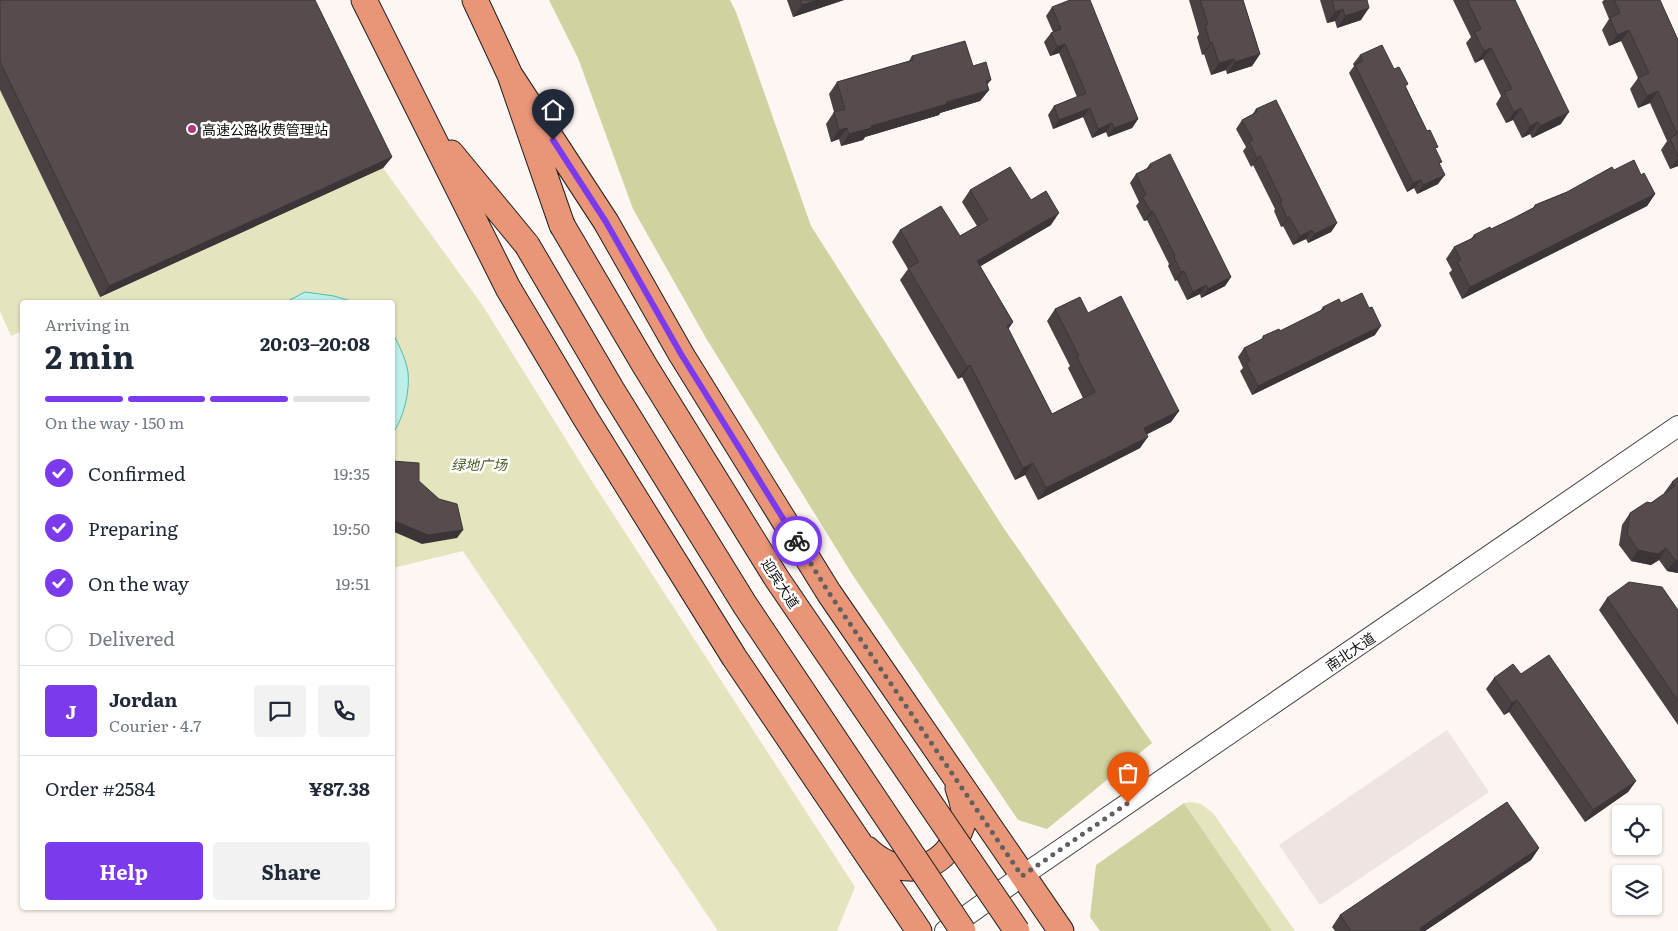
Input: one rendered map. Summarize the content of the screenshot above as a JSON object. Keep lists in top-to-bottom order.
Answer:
{
  "streets": {
    "main road": ["迎宾大道"],
    "street": ["南北大道"]
  },
  "parks": ["绿地广场"],
  "places": ["高速公路收费管理站"],
  "page": {
    "heading": ["2 min", "Arriving in", "20:03–20:08"],
    "panel": [
      "Jordan",
      "Courier · 4.7",
      "Order #2584",
      "¥87.38"
    ],
    "bar": "On the way · 150 m",
    "list": [
      ["Confirmed", "19:35"],
      ["Preparing", "19:50"],
      ["On the way", "19:51"],
      "Delivered"
    ],
    "round": "J",
    "buttons": ["Help", "Share"]
  }
}
